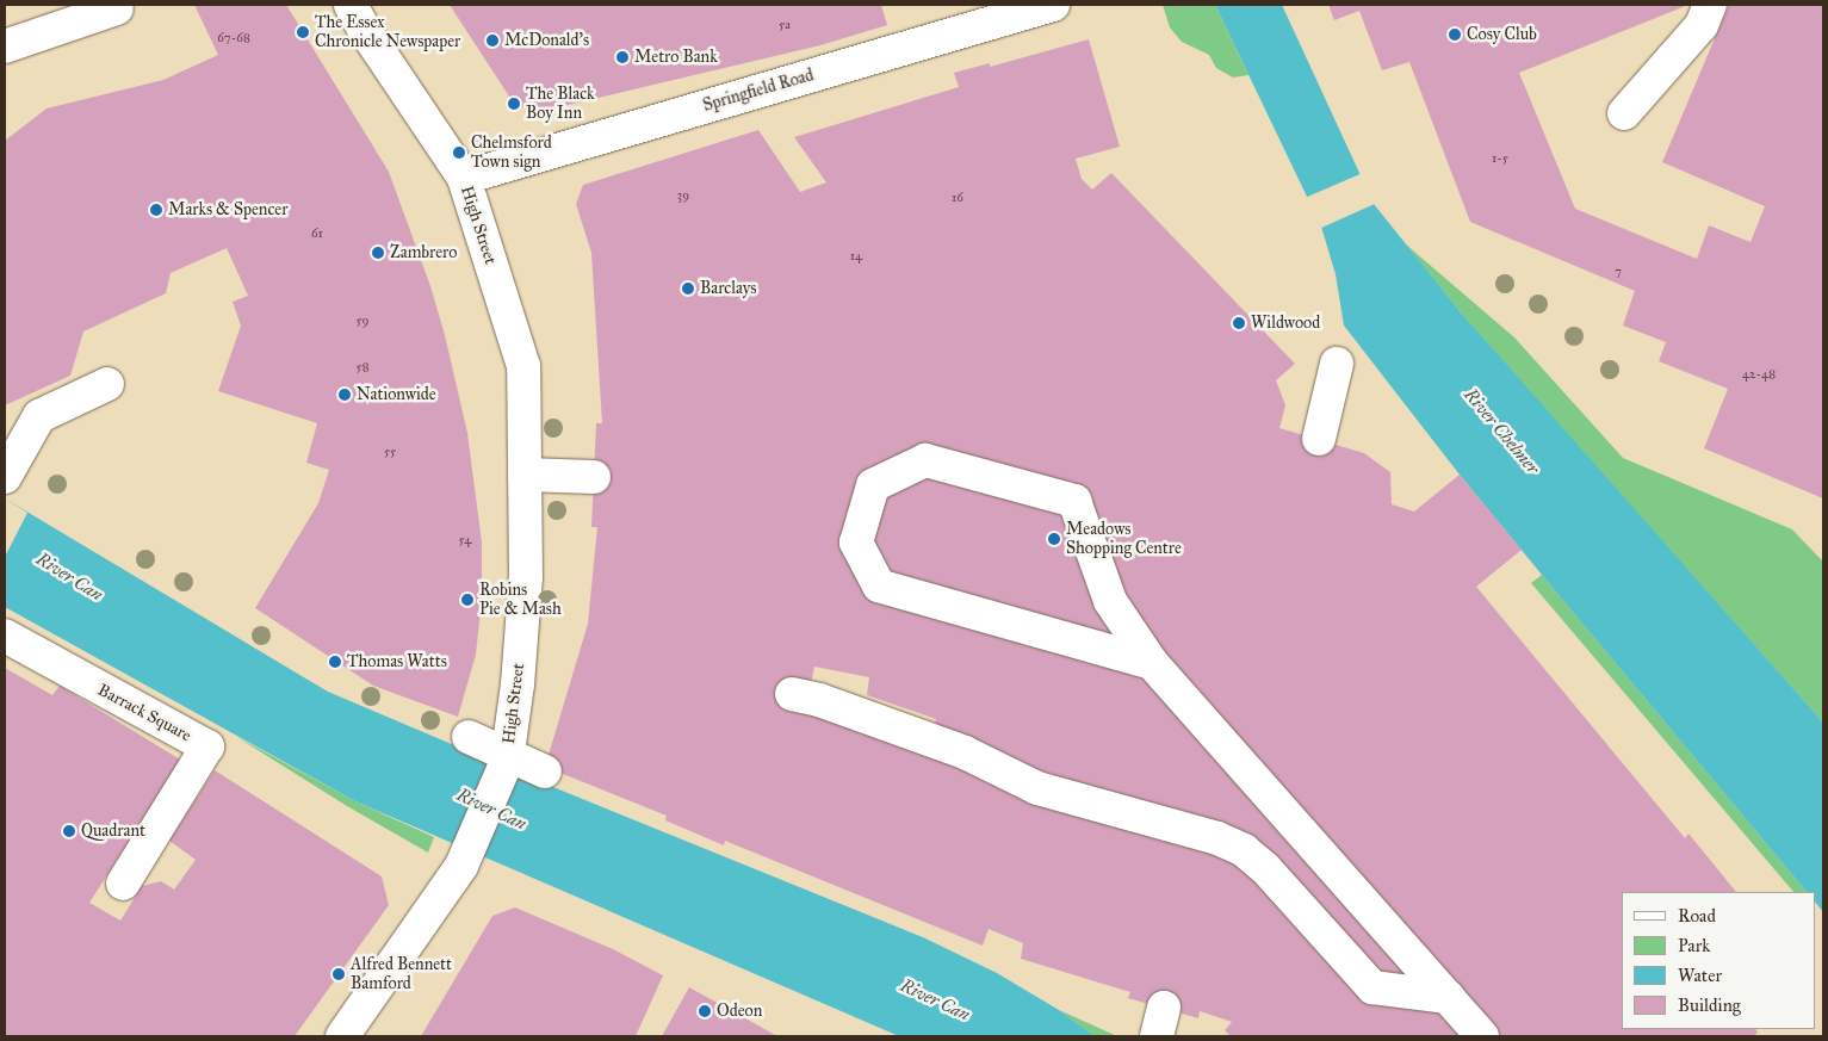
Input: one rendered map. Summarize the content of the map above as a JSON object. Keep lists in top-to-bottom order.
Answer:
{
  "streets": {
    "street": ["Springfield Road", "High Street", "Barrack Square"]
  },
  "crossings": [
    ["Springfield Road", "High Street"]
  ],
  "water": ["River Chelmer", "River Can"],
  "places": [
    "The Essex Chronicle Newspaper",
    "Cosy Club",
    "McDonald's",
    "Metro Bank",
    "The Black Boy Inn",
    "Chelmsford Town sign",
    "Marks & Spencer",
    "Zambrero",
    "Barclays",
    "Wildwood",
    "Nationwide",
    "Meadows Shopping Centre",
    "Robins Pie & Mash",
    "Thomas Watts",
    "Quadrant",
    "Alfred Bennett Bamford",
    "Odeon"
  ],
  "house_numbers": [
    "5a",
    "67-68",
    "1-5",
    "39",
    "16",
    "61",
    "14",
    "7",
    "59",
    "58",
    "42-48",
    "55",
    "54"
  ],
  "legend": [
    "Road",
    "Park",
    "Water",
    "Building"
  ]
}
